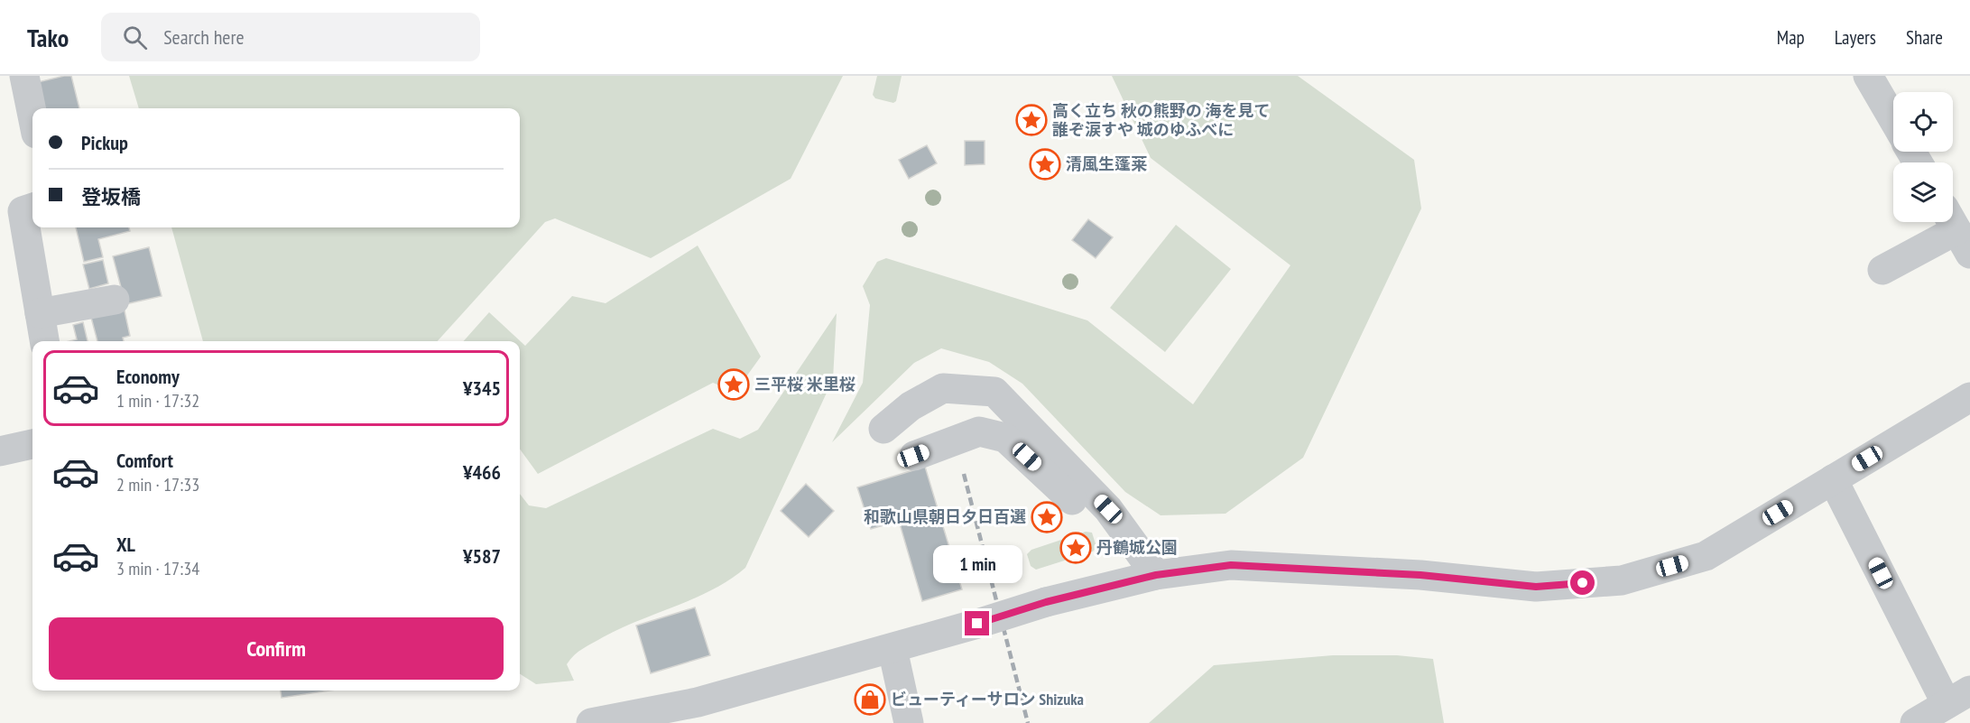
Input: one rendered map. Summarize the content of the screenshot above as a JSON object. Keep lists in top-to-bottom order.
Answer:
{
  "places": {
    "place": [
      "高く立ち 秋の熊野の 海を見て 誰ぞ涙すや 城のゆふべに",
      "清風生蓬莱",
      "三平桜 米里桜",
      "和歌山県朝日夕日百選",
      "丹鶴城公園"
    ],
    "shop": ["ビューティーサロン Shizuka"]
  },
  "page": {
    "header": "Tako",
    "search": "Search here",
    "nav": ["Map", "Layers", "Share"],
    "banner": ["Pickup", "登坂橋"],
    "list": [
      {
        "name": "Economy",
        "note": "1 min · 17:32",
        "value": "¥345"
      },
      {
        "name": "Comfort",
        "note": "2 min · 17:33",
        "value": "¥466"
      },
      {
        "name": "XL",
        "note": "3 min · 17:34",
        "value": "¥587"
      }
    ],
    "bubble": "1 min",
    "buttons": "Confirm"
  }
}
